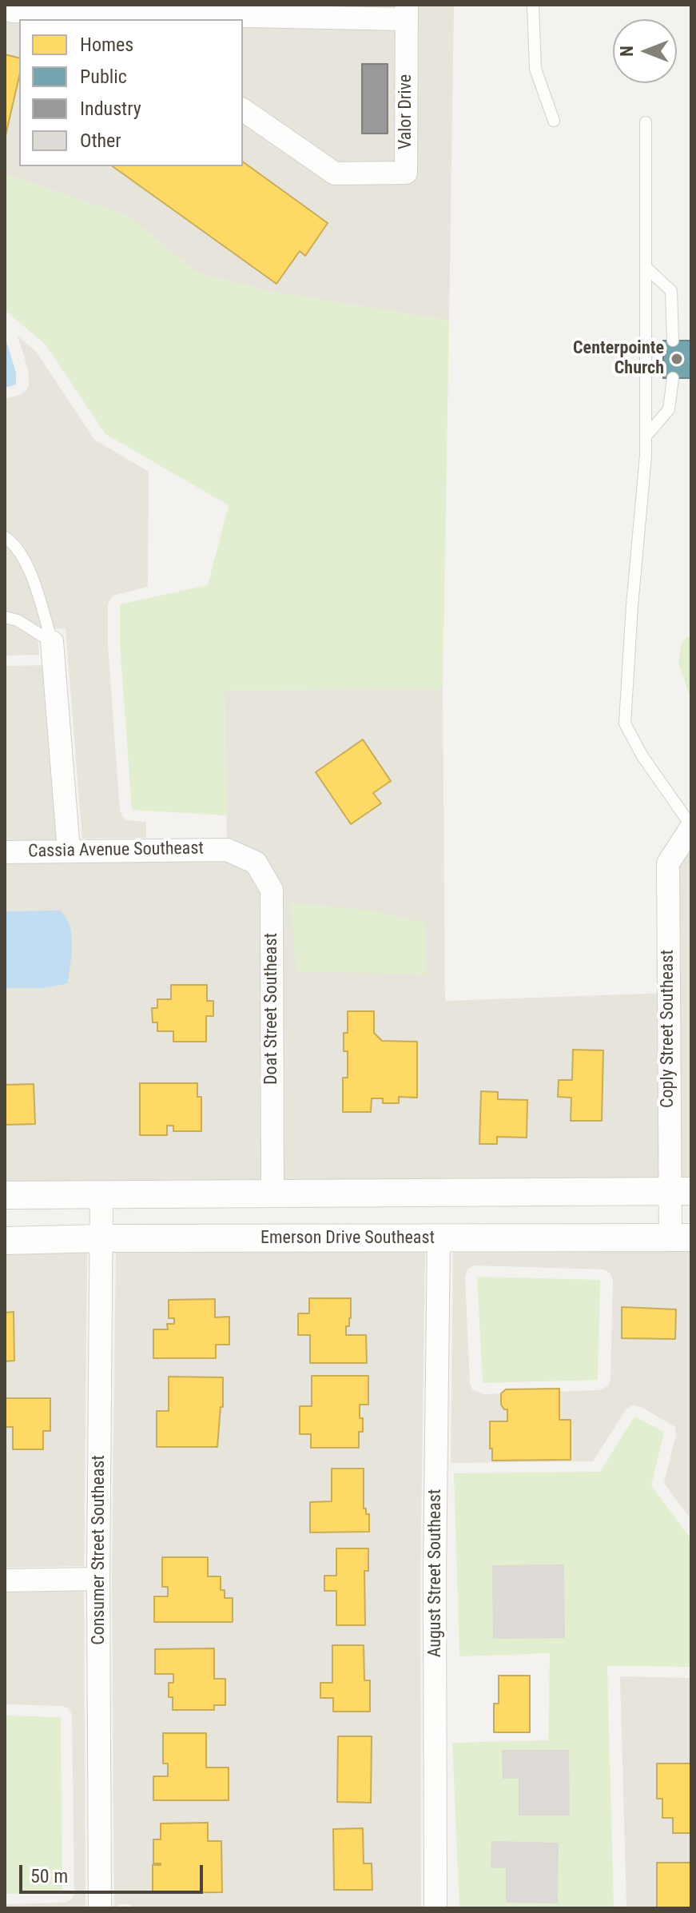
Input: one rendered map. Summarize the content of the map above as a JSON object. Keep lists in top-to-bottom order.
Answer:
{
  "streets": {
    "street": [
      "Valor Drive",
      "Cassia Avenue Southeast",
      "Doat Street Southeast",
      "Coply Street Southeast",
      "Emerson Drive Southeast",
      "Consumer Street Southeast",
      "August Street Southeast"
    ]
  },
  "crossings": [
    ["Cassia Avenue Southeast", "Doat Street Southeast"],
    ["Coply Street Southeast", "Emerson Drive Southeast"],
    ["Emerson Drive Southeast", "Consumer Street Southeast"],
    ["Emerson Drive Southeast", "August Street Southeast"]
  ],
  "places": ["Centerpointe Church"],
  "legend": [
    "Homes",
    "Public",
    "Industry",
    "Other"
  ],
  "scale_bar": "50 m",
  "north": "left"
}
